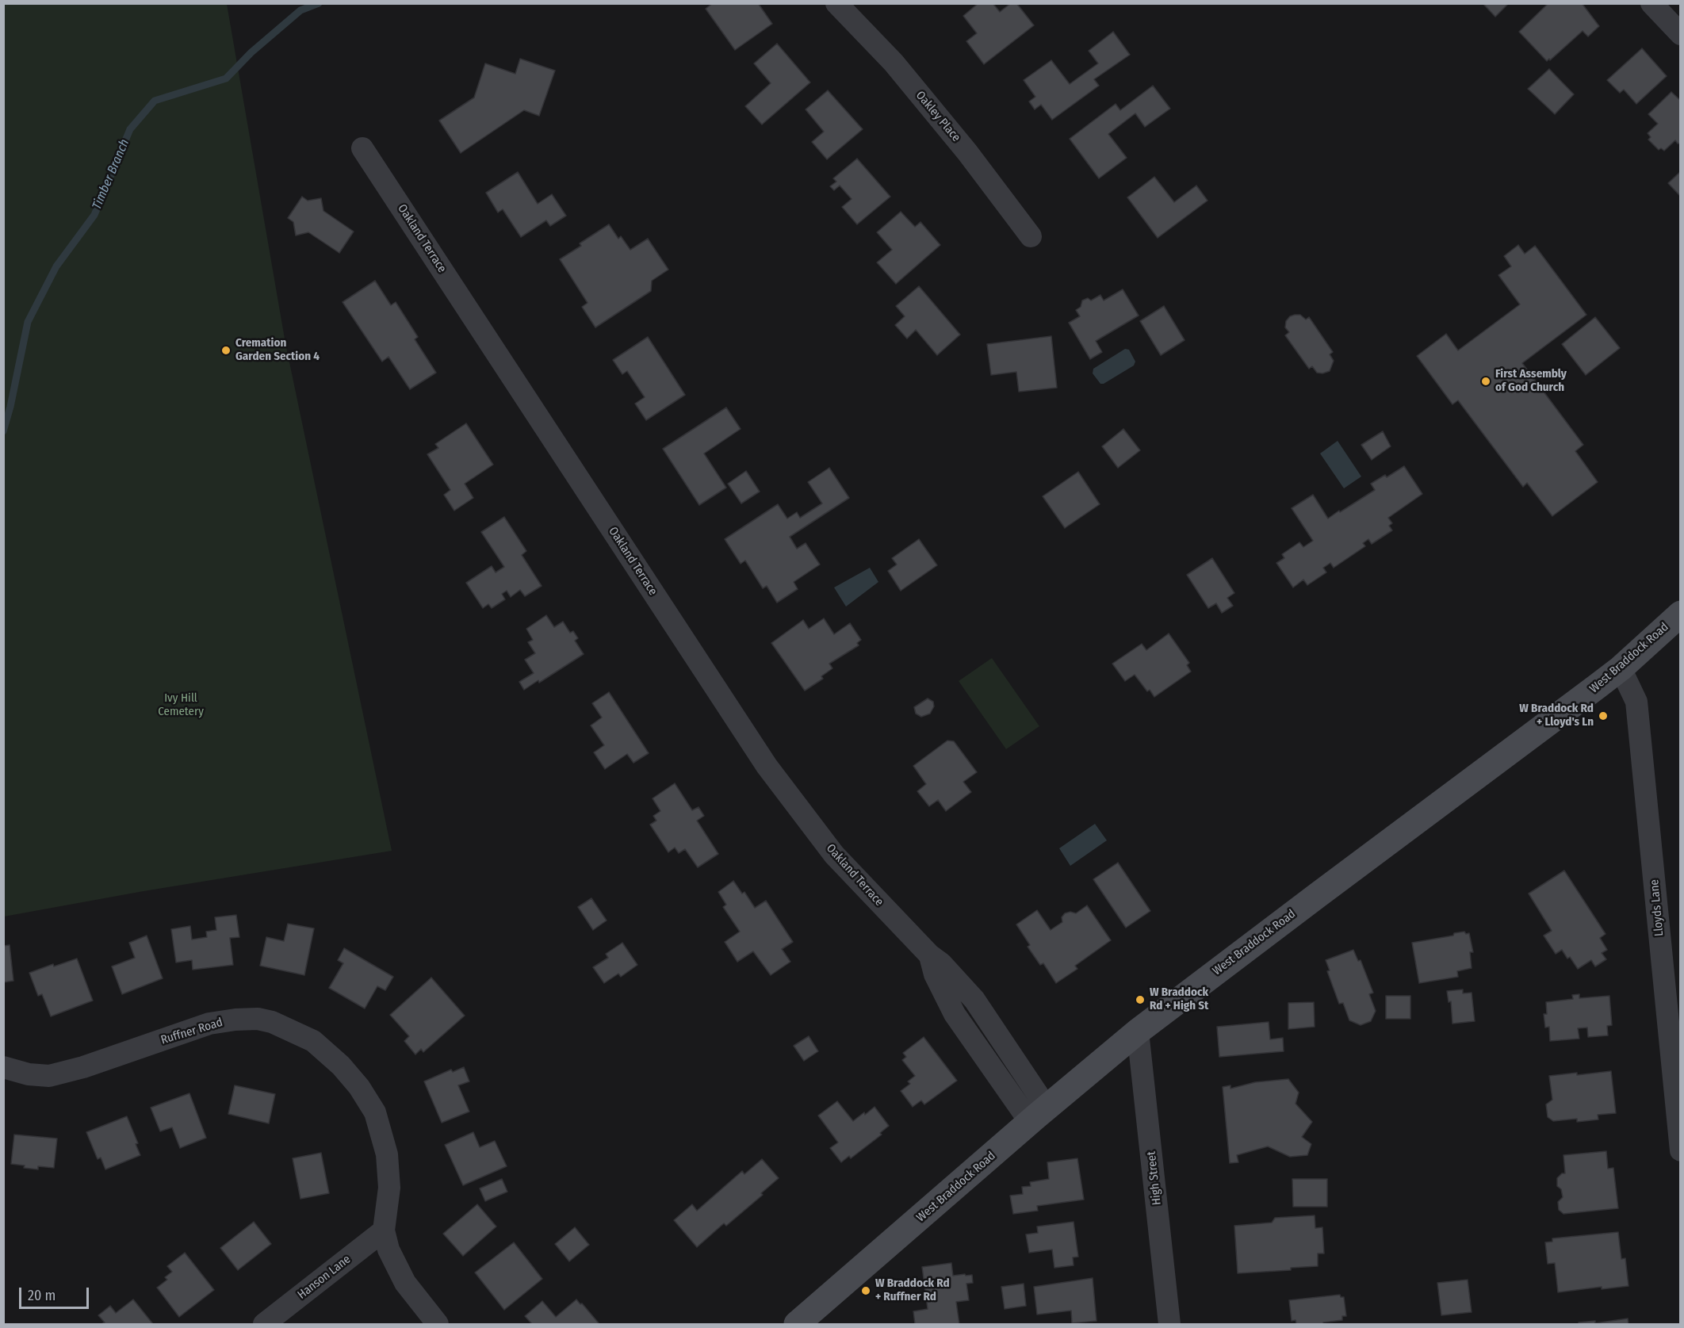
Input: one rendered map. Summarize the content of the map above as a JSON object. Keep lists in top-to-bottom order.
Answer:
{
  "streets": {
    "main road": ["West Braddock Road"],
    "street": [
      "Oakley Place",
      "Oakland Terrace",
      "Lloyds Lane",
      "Ruffner Road",
      "High Street",
      "Hanson Lane"
    ]
  },
  "crossings": [
    ["Oakland Terrace", "West Braddock Road"],
    ["West Braddock Road", "Lloyds Lane"],
    ["West Braddock Road", "High Street"],
    ["Ruffner Road", "Hanson Lane"]
  ],
  "water": ["Timber Branch"],
  "parks": ["Ivy Hill Cemetery"],
  "places": [
    "Cremation Garden Section 4",
    "First Assembly of God Church",
    "W Braddock Rd + Lloyd's Ln",
    "W Braddock Rd + High St",
    "W Braddock Rd + Ruffner Rd"
  ],
  "scale_bar": "20 m"
}
